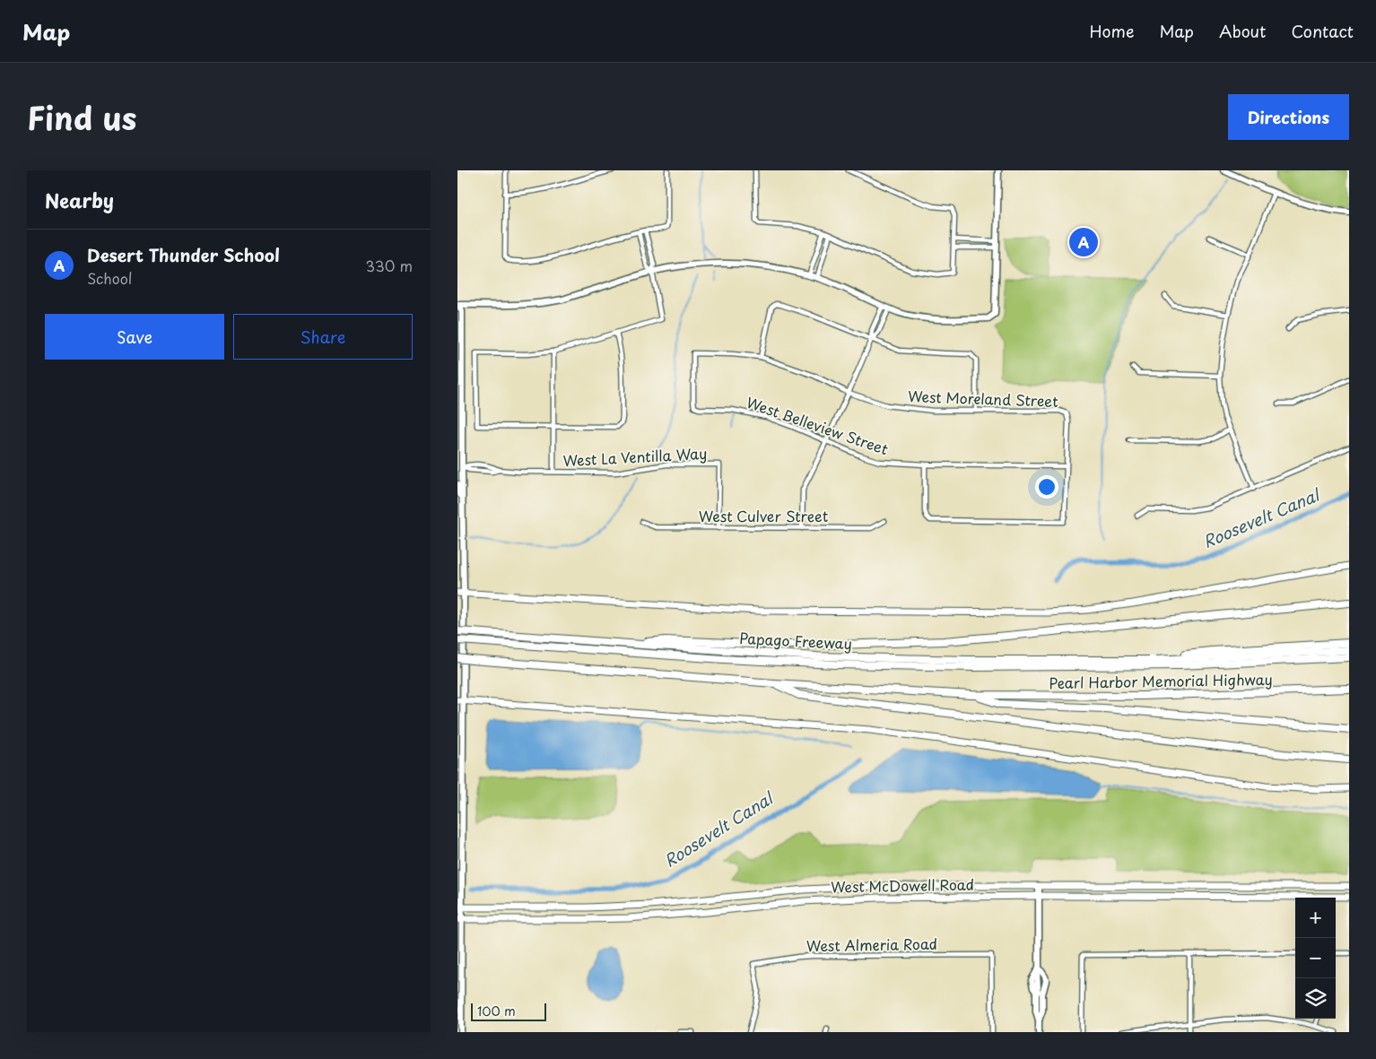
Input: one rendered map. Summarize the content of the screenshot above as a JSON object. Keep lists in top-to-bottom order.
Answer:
{
  "streets": {
    "highway": ["Papago Freeway", "Pearl Harbor Memorial Highway"],
    "main road": ["West McDowell Road"],
    "street": [
      "West Moreland Street",
      "West Belleview Street",
      "West La Ventilla Way",
      "West Culver Street",
      "West Almeria Road"
    ]
  },
  "crossings": [
    ["West Moreland Street", "West Belleview Street"],
    ["West La Ventilla Way", "West Culver Street"],
    ["Papago Freeway", "Pearl Harbor Memorial Highway"]
  ],
  "water": ["Roosevelt Canal"],
  "scale_bar": "100 m",
  "page": {
    "header": "Map",
    "nav": [
      "Home",
      "Map",
      "About",
      "Contact"
    ],
    "title": "Find us",
    "buttons": [
      "Directions",
      ["Save", "Share"]
    ],
    "heading": "Nearby",
    "pins": "A",
    "list": [
      {
        "mark": "A",
        "name": "Desert Thunder School",
        "note": "School",
        "value": "330 m"
      }
    ],
    "map_buttons": ["+", "−"],
    "scale": "100 m"
  }
}
